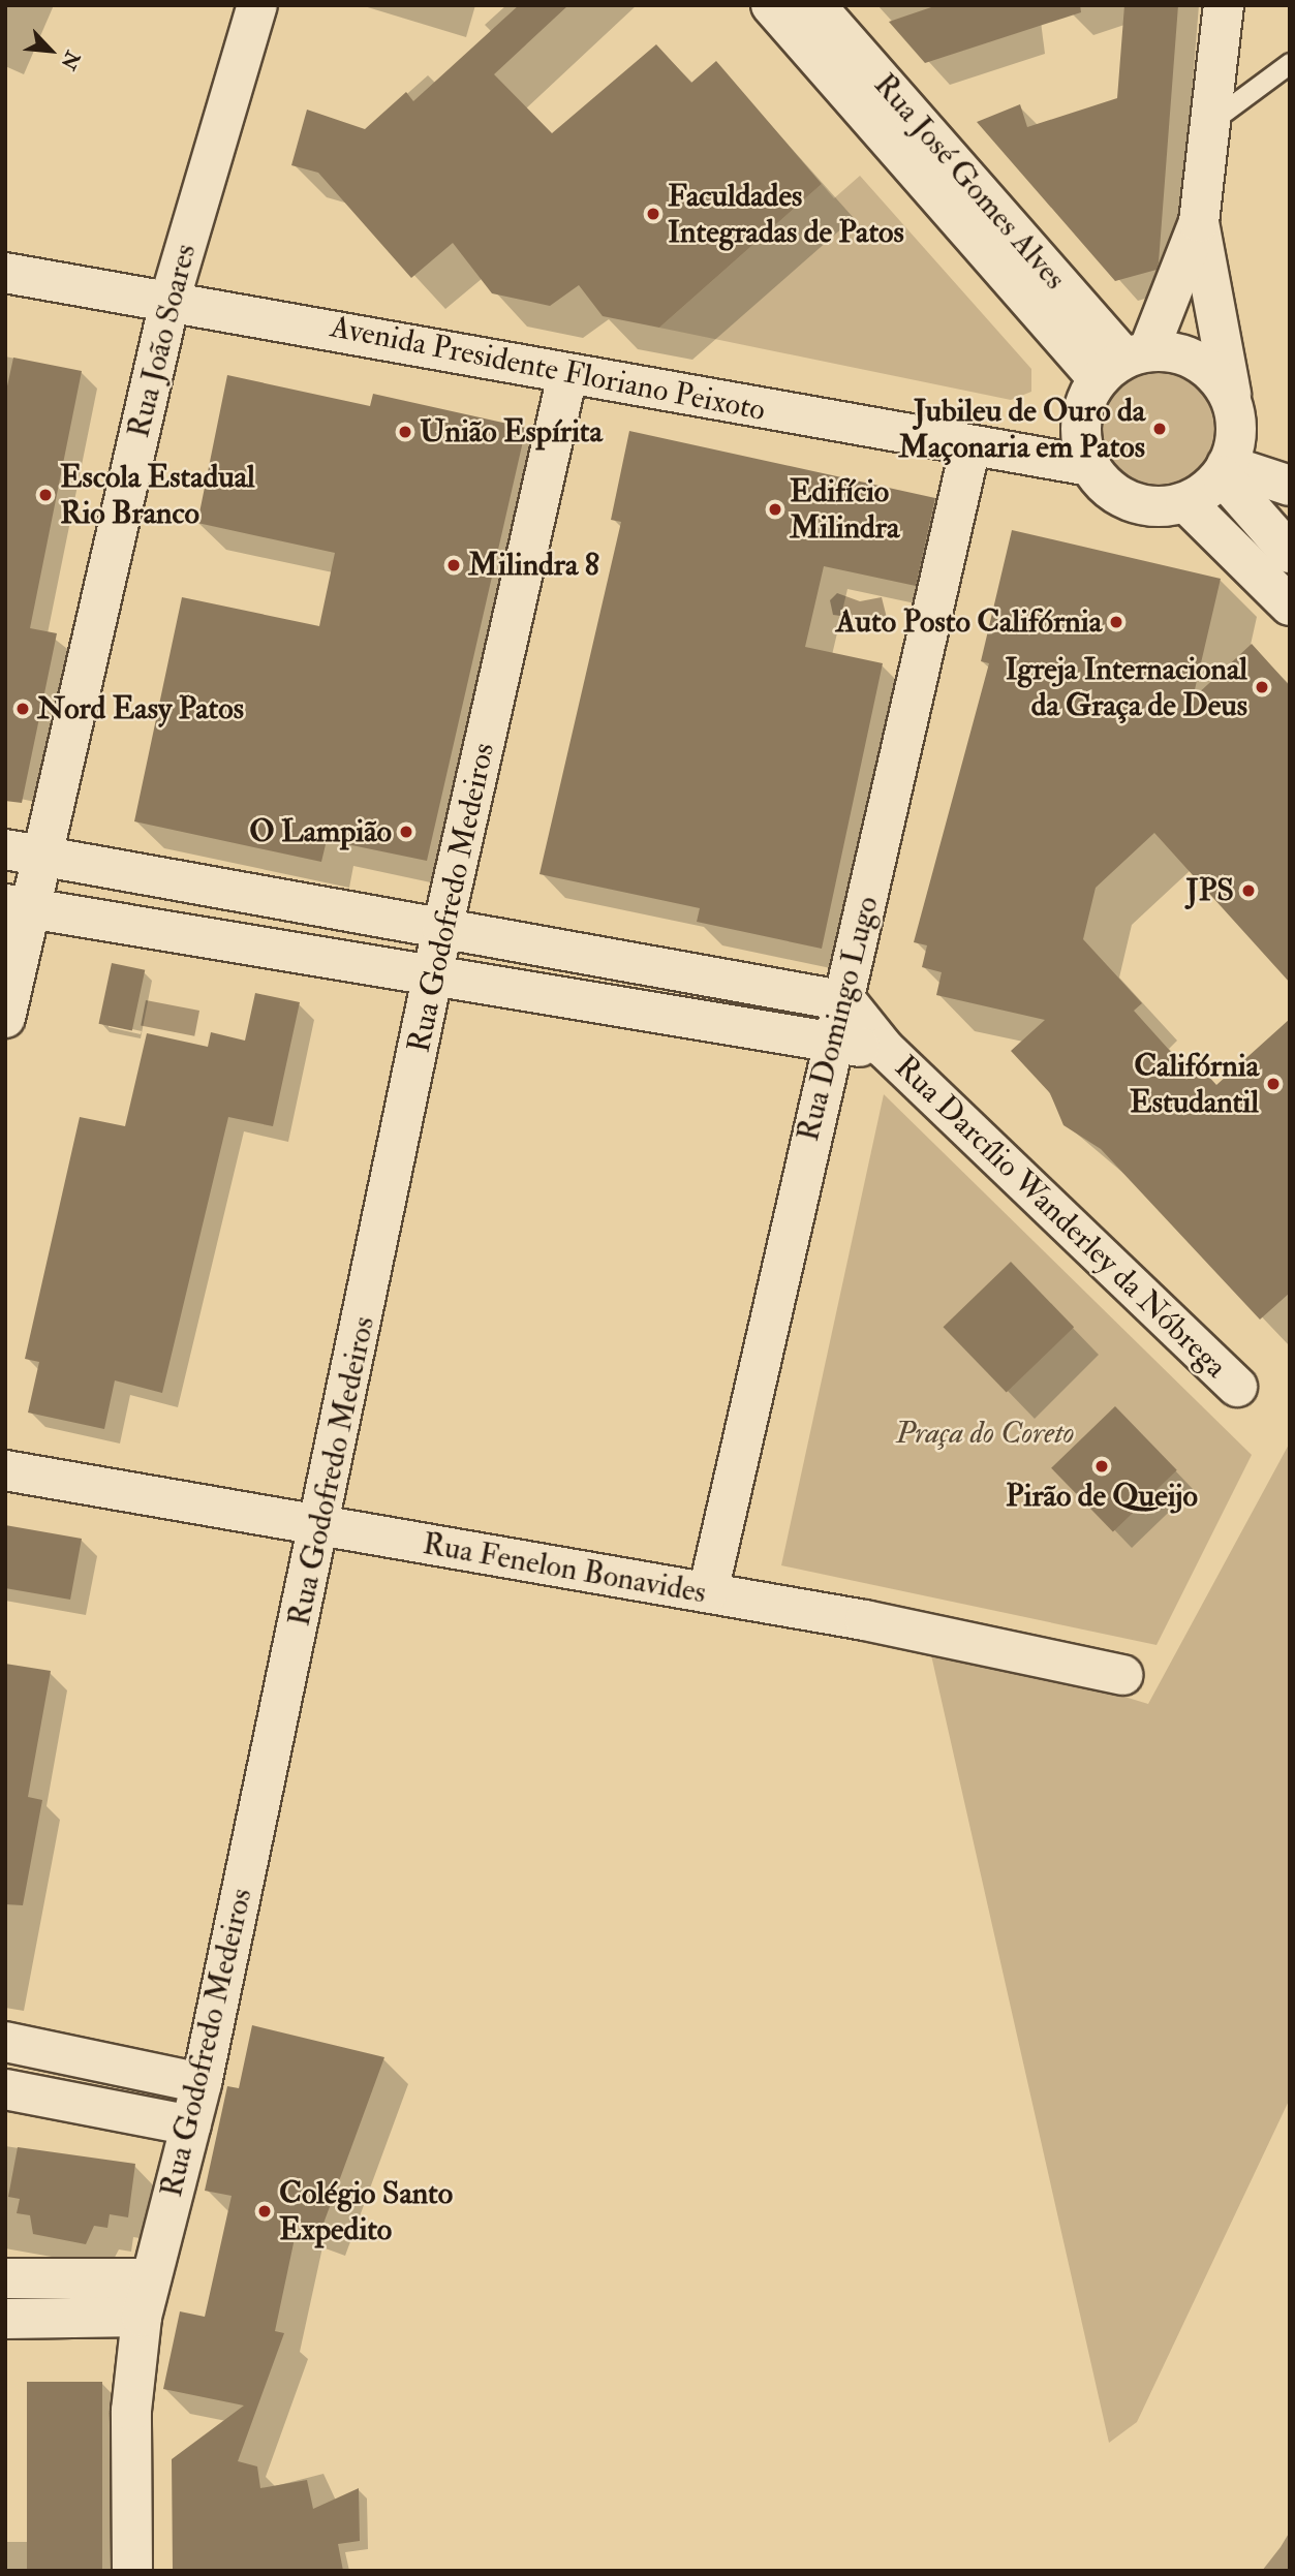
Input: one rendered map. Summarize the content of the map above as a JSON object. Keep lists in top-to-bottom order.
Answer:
{
  "streets": {
    "street": [
      "Rua José Gomes Alves",
      "Rua João Soares",
      "Avenida Presidente Floriano Peixoto",
      "Rua Godofredo Medeiros",
      "Rua Domingo Lugo",
      "Rua Darcílio Wanderley da Nóbrega",
      "Rua Fenelon Bonavides"
    ]
  },
  "crossings": [
    ["Rua José Gomes Alves", "Avenida Presidente Floriano Peixoto"],
    ["Rua João Soares", "Avenida Presidente Floriano Peixoto"],
    ["Rua João Soares", "Rua Darcílio Wanderley da Nóbrega"],
    ["Avenida Presidente Floriano Peixoto", "Rua Godofredo Medeiros"],
    ["Avenida Presidente Floriano Peixoto", "Rua Domingo Lugo"],
    ["Rua Godofredo Medeiros", "Rua Darcílio Wanderley da Nóbrega"],
    ["Rua Godofredo Medeiros", "Rua Fenelon Bonavides"],
    ["Rua Domingo Lugo", "Rua Darcílio Wanderley da Nóbrega"],
    ["Rua Domingo Lugo", "Rua Fenelon Bonavides"]
  ],
  "parks": ["Praça do Coreto"],
  "places": [
    "Faculdades Integradas de Patos",
    "Jubileu de Ouro da Maçonaria em Patos",
    "União Espírita",
    "Escola Estadual Rio Branco",
    "Edifício Milindra",
    "Milindra 8",
    "Auto Posto Califórnia",
    "Igreja Internacional da Graça de Deus",
    "Nord Easy Patos",
    "O Lampião",
    "JPS",
    "Califórnia Estudantil",
    "Pirão de Queijo",
    "Colégio Santo Expedito"
  ],
  "north": "bottom right"
}
